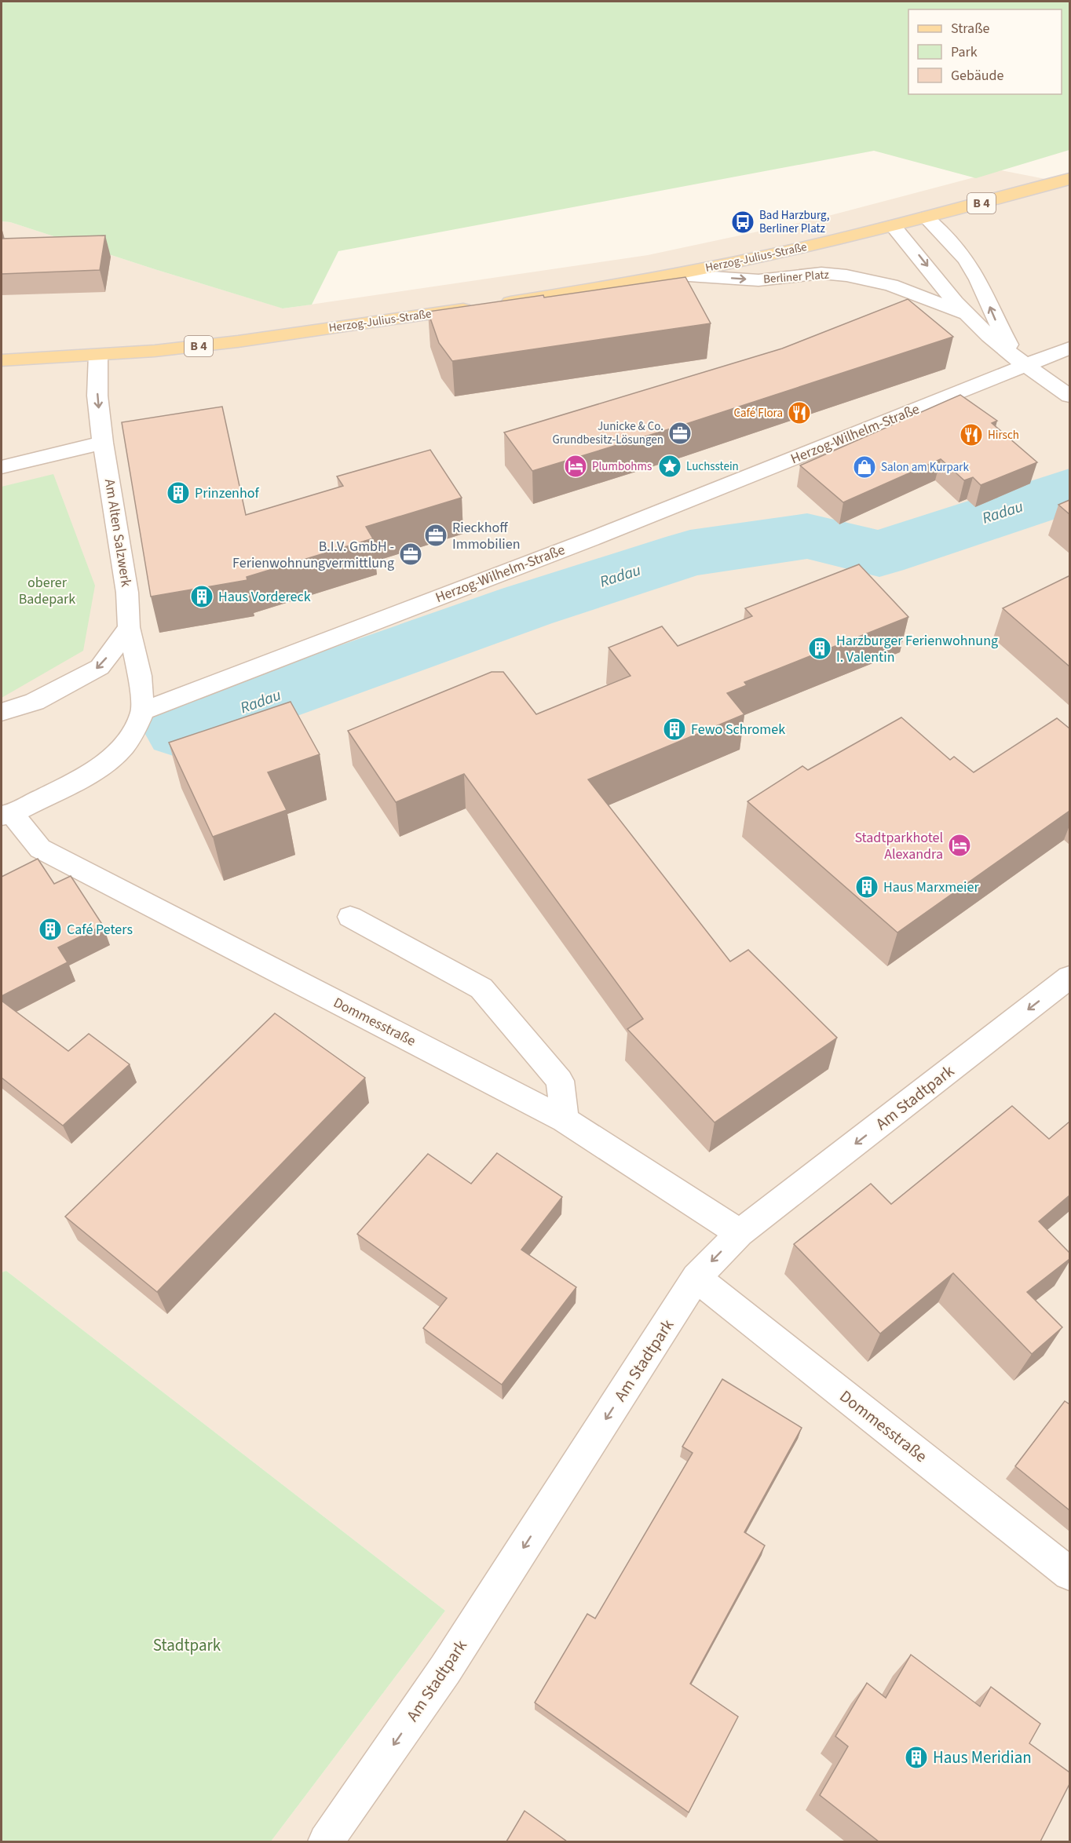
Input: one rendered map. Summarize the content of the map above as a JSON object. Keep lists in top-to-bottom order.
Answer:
{
  "streets": {
    "main road": ["B 4", "Herzog-Julius-Straße"],
    "street": [
      "Berliner Platz",
      "Herzog-Wilhelm-Straße",
      "Am Alten Salzwerk",
      "Dommesstraße",
      "Am Stadtpark"
    ]
  },
  "crossings": [
    ["B 4", "Herzog-Julius-Straße"],
    ["B 4", "Berliner Platz"],
    ["Herzog-Julius-Straße", "Berliner Platz"],
    ["Herzog-Julius-Straße", "Am Alten Salzwerk"],
    ["Berliner Platz", "Herzog-Wilhelm-Straße"],
    ["Herzog-Wilhelm-Straße", "Am Alten Salzwerk"],
    ["Dommesstraße", "Am Stadtpark"]
  ],
  "one_way": ["Berliner Platz", "Am Stadtpark"],
  "water": ["Radau"],
  "parks": ["oberer Badepark", "Stadtpark"],
  "places": {
    "bus stop": ["Bad Harzburg, Berliner Platz"],
    "restaurant": ["Café Flora", "Hirsch"],
    "office": ["Junicke & Co. Grundbesitz-Lösungen", "Rieckhoff Immobilien", "B.I.V. GmbH - Ferienwohnungvermittlung"],
    "hotel": ["Plumbohms", "Stadtparkhotel Alexandra"],
    "place": ["Luchsstein"],
    "shop": ["Salon am Kurpark"],
    "building": [
      "Prinzenhof",
      "Haus Vordereck",
      "Harzburger Ferienwohnung I. Valentin",
      "Fewo Schromek",
      "Haus Marxmeier",
      "Café Peters",
      "Haus Meridian"
    ]
  },
  "legend": ["Straße", "Park", "Gebäude"]
}
